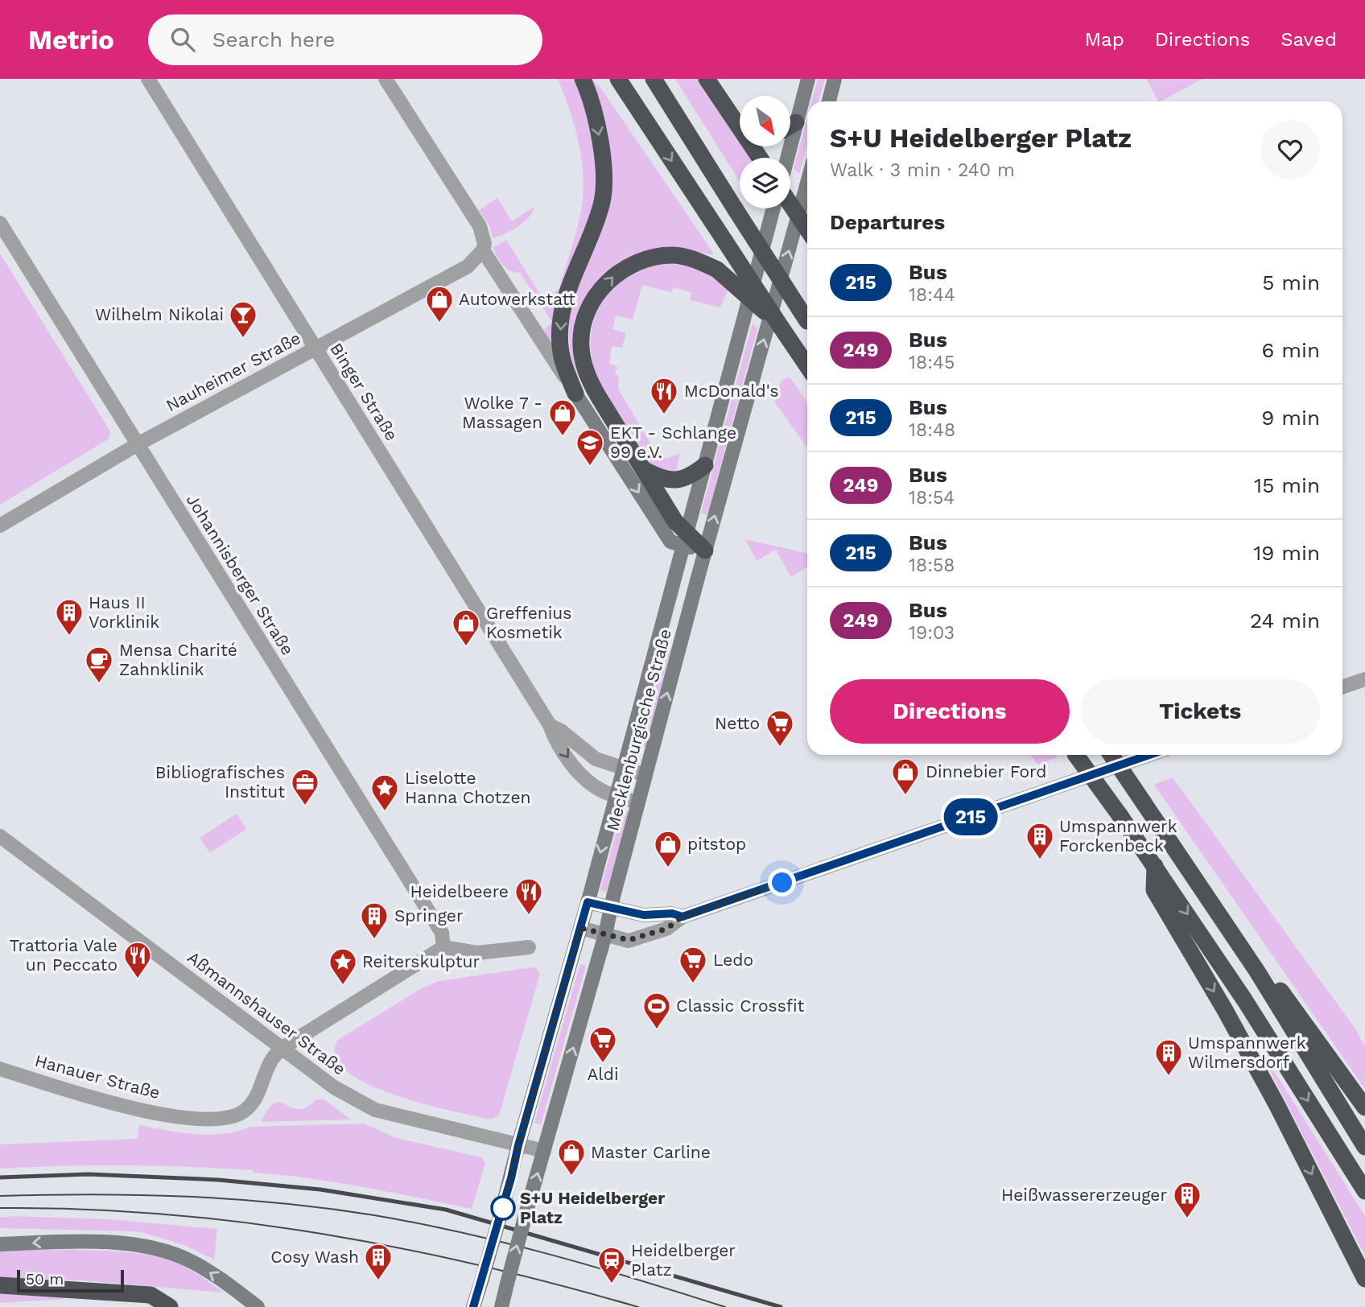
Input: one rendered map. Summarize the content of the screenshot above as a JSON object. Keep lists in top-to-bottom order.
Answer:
{
  "streets": {
    "main road": ["Mecklenburgische Straße"],
    "street": [
      "Nauheimer Straße",
      "Binger Straße",
      "Johannisberger Straße",
      "Aßmannshauser Straße",
      "Hanauer Straße"
    ]
  },
  "crossings": [
    ["Nauheimer Straße", "Binger Straße"],
    ["Nauheimer Straße", "Johannisberger Straße"],
    ["Binger Straße", "Mecklenburgische Straße"],
    ["Mecklenburgische Straße", "Aßmannshauser Straße"],
    ["Aßmannshauser Straße", "Hanauer Straße"]
  ],
  "places": {
    "shop": [
      "Autowerkstatt",
      "Wolke 7 - Massagen",
      "Greffenius Kosmetik",
      "Dinnebier Ford",
      "pitstop",
      "Master Carline"
    ],
    "bar": ["Wilhelm Nikolai"],
    "restaurant": ["McDonald's", "Heidelbeere", "Trattoria Vale un Peccato"],
    "school or university": ["EKT - Schlange 99 e.V."],
    "building": [
      "Haus II Vorklinik",
      "Umspannwerk Forckenbeck",
      "Springer",
      "Umspannwerk Wilmersdorf",
      "Heißwassererzeuger",
      "Cosy Wash"
    ],
    "cafe": ["Mensa Charité Zahnklinik"],
    "supermarket": ["Netto", "Ledo", "Aldi"],
    "office": ["Bibliografisches Institut"],
    "place": ["Liselotte Hanna Chotzen", "Reiterskulptur"],
    "sports": ["Classic Crossfit"],
    "other": ["S+U Heidelberger Platz"],
    "station": ["Heidelberger Platz"]
  },
  "lines": ["bus line 215"],
  "scale_bar": "50 m",
  "north": "bottom right",
  "page": {
    "header": "Metrio",
    "search": "Search here",
    "nav": ["Map", "Directions", "Saved"],
    "on_map": "215",
    "heading": [
      ["S+U Heidelberger Platz", "Walk · 3 min · 240 m"],
      "Departures"
    ],
    "list": [
      {
        "mark": "215",
        "name": "Bus",
        "note": "18:44",
        "value": "5 min"
      },
      {
        "mark": "249",
        "name": "Bus",
        "note": "18:45",
        "value": "6 min"
      },
      {
        "mark": "215",
        "name": "Bus",
        "note": "18:48",
        "value": "9 min"
      },
      {
        "mark": "249",
        "name": "Bus",
        "note": "18:54",
        "value": "15 min"
      },
      {
        "mark": "215",
        "name": "Bus",
        "note": "18:58",
        "value": "19 min"
      },
      {
        "mark": "249",
        "name": "Bus",
        "note": "19:03",
        "value": "24 min"
      }
    ],
    "buttons": ["Directions", "Tickets"],
    "scale": "50 m"
  }
}
